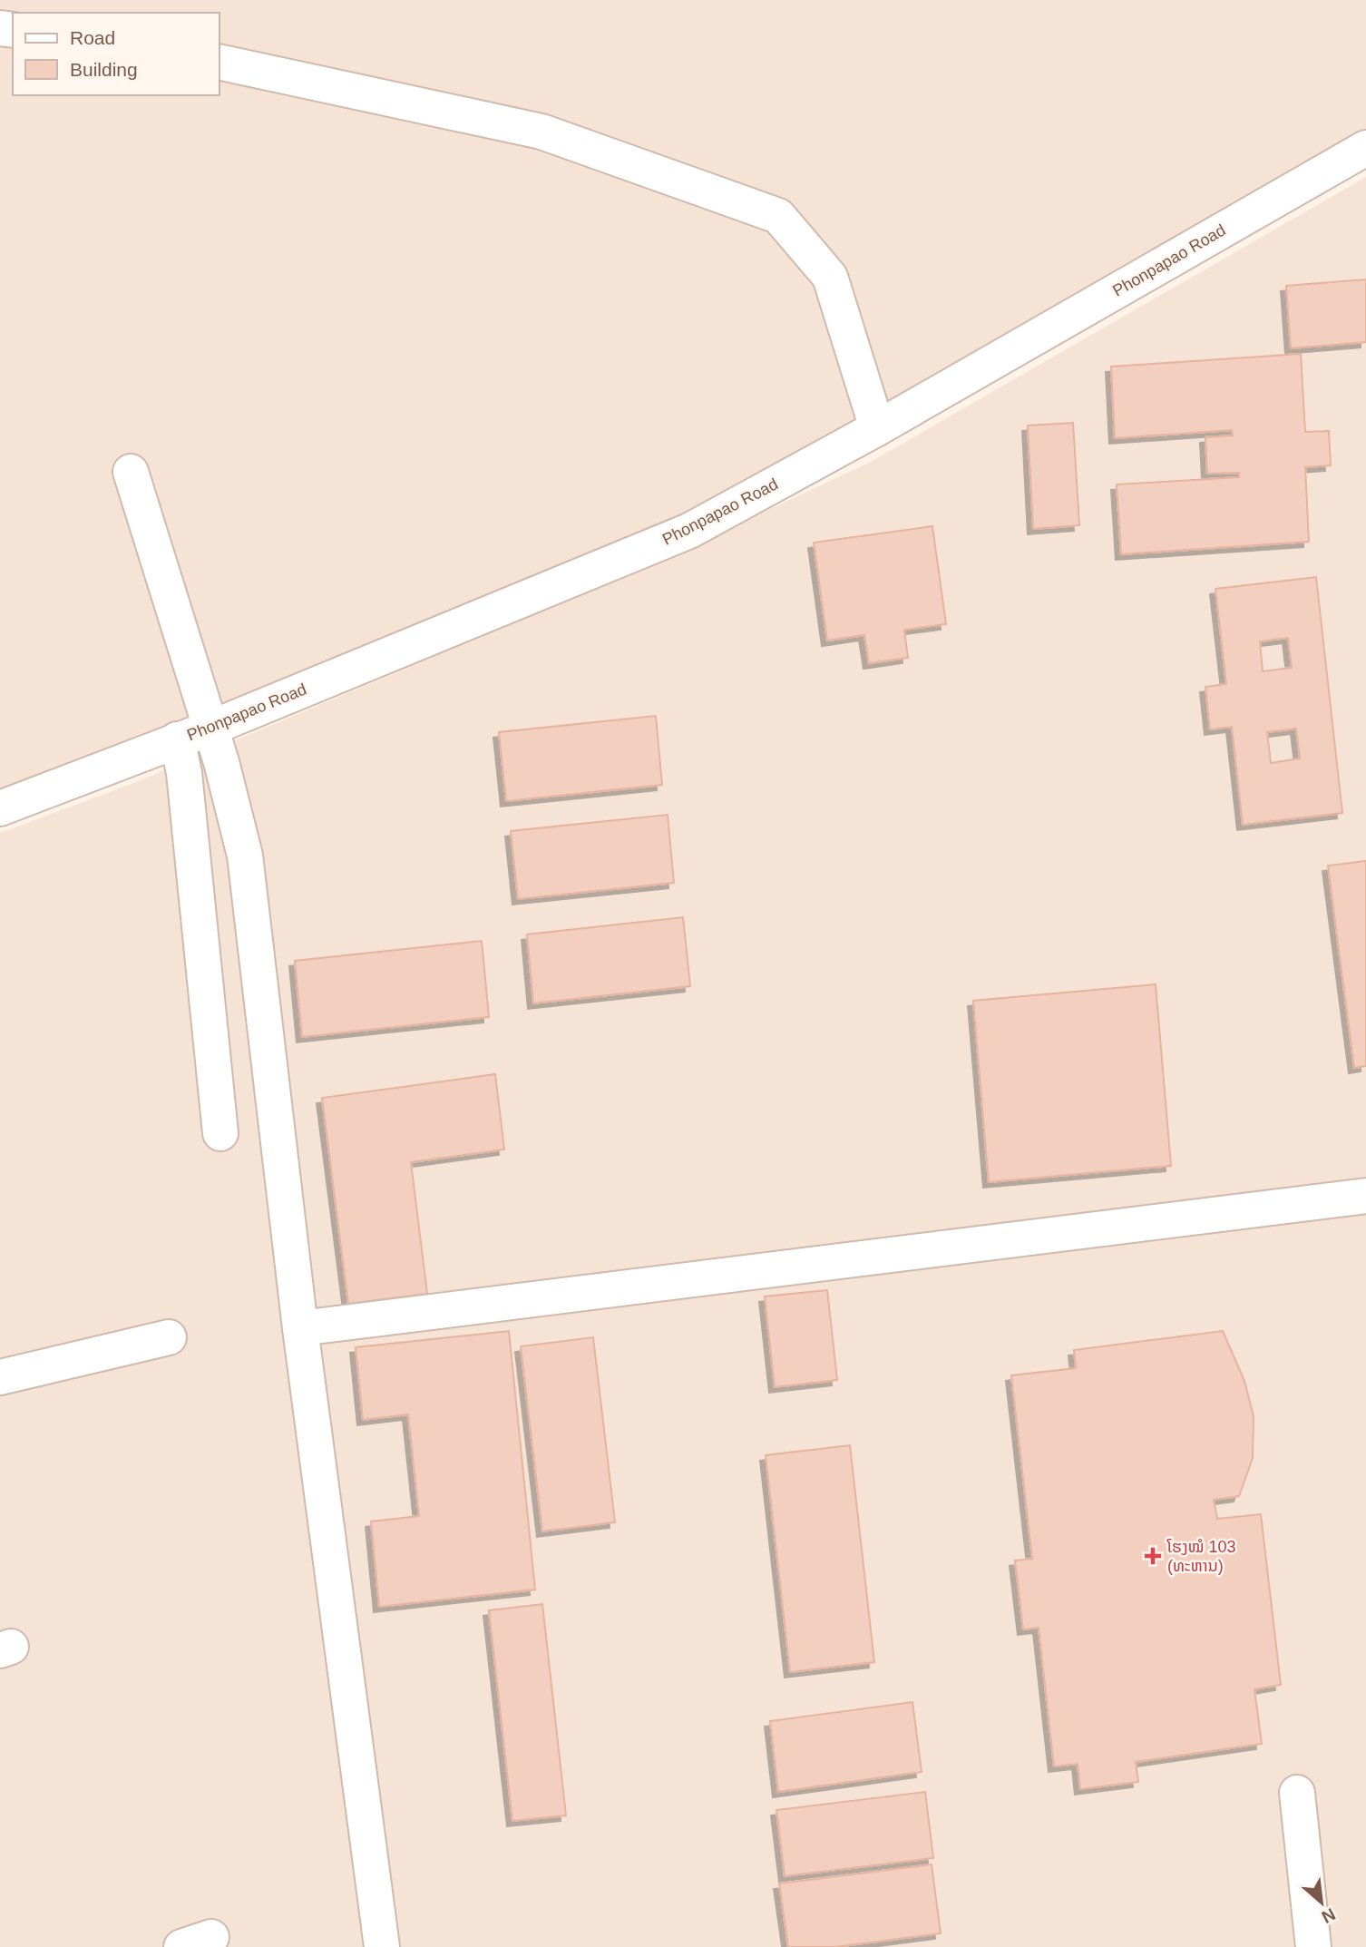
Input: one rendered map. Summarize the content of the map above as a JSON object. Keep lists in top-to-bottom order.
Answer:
{
  "streets": {
    "street": ["Phonpapao Road"]
  },
  "places": {
    "health": ["ໂຮງໝໍ 103 (ທະຫານ)"]
  },
  "legend": ["Road", "Building"],
  "north": "bottom right"
}
